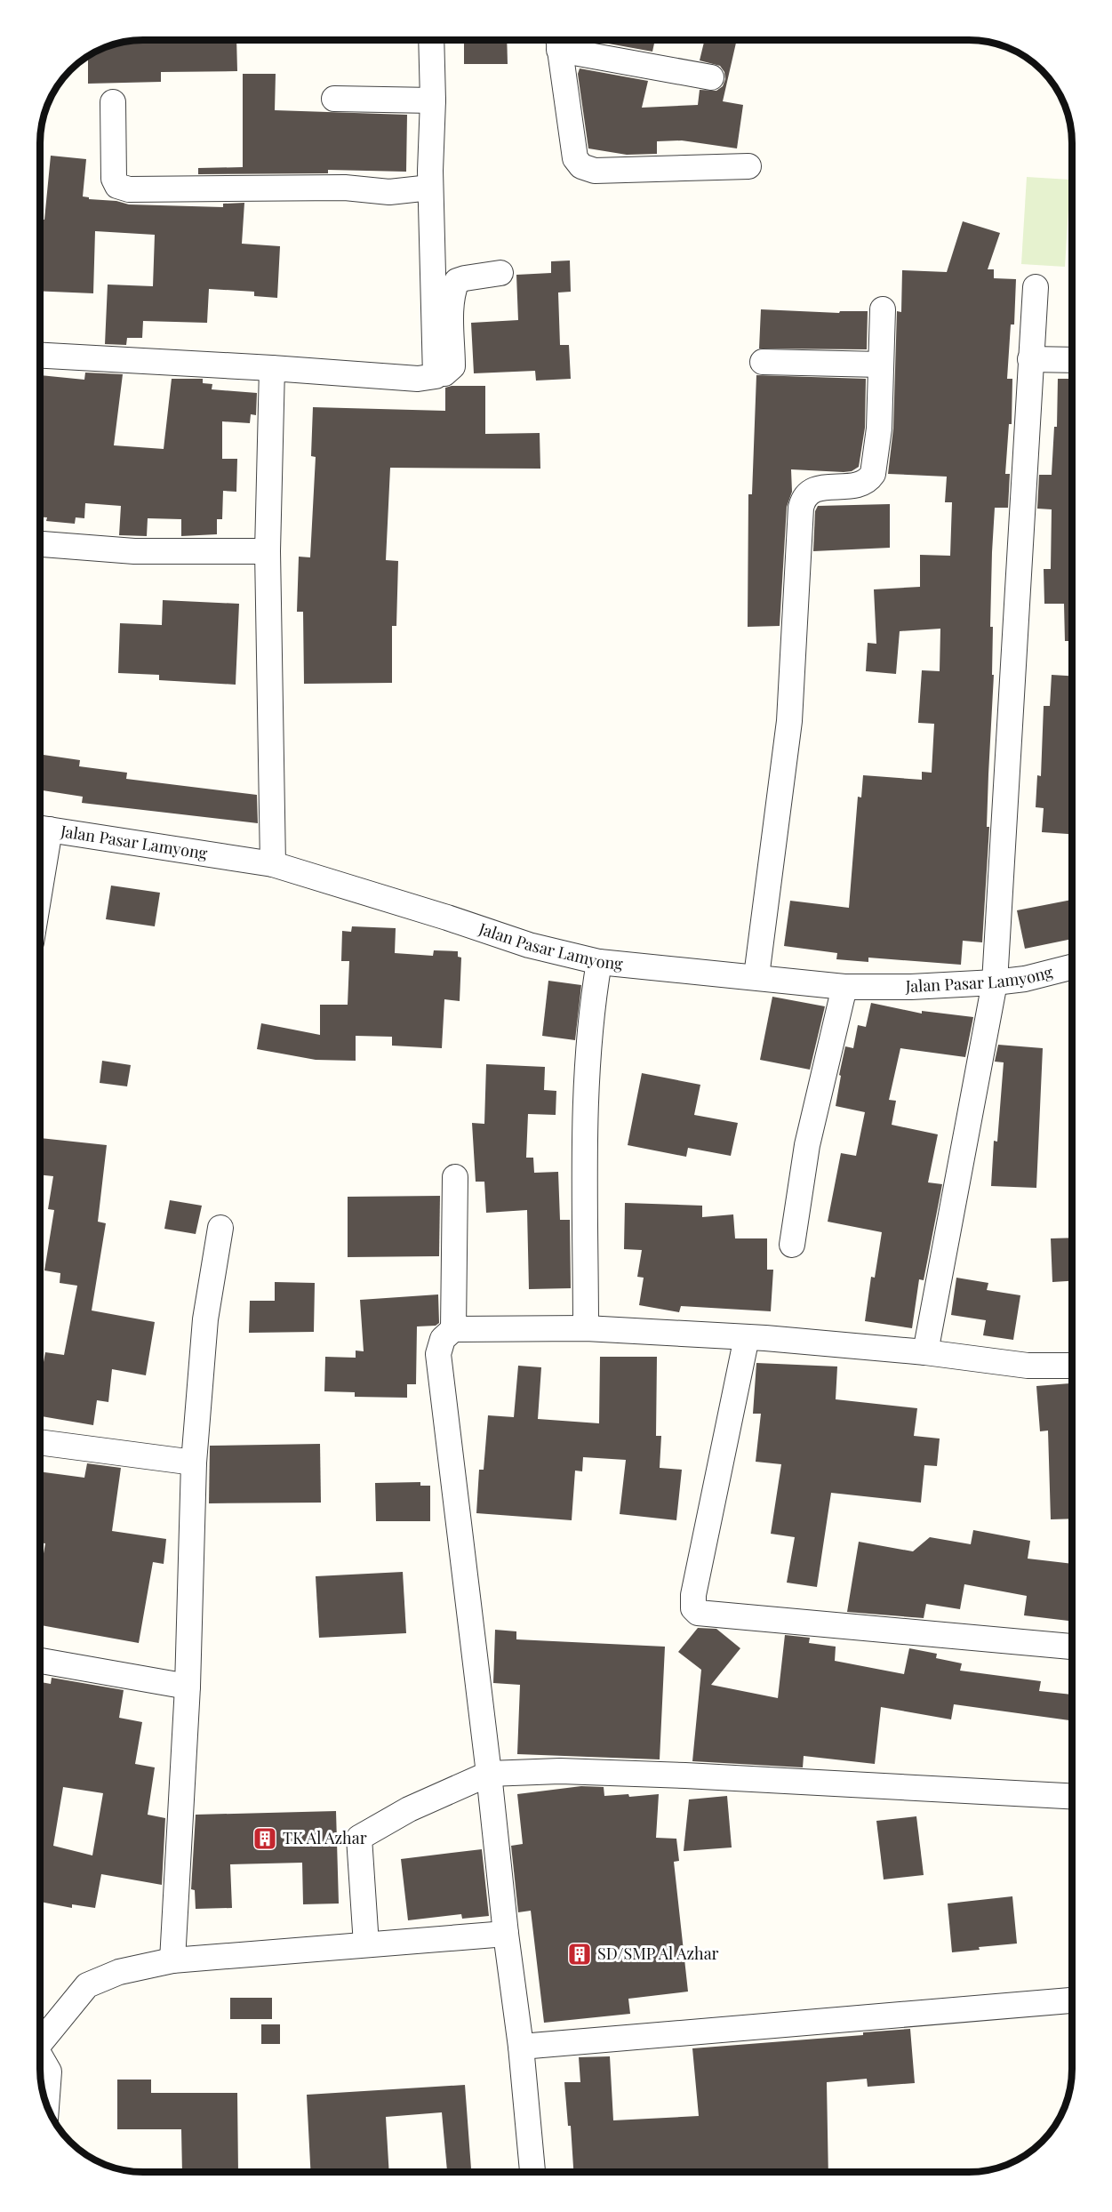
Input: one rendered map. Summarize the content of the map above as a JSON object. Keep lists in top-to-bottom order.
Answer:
{
  "streets": {
    "street": ["Jalan Pasar Lamyong"]
  },
  "places": {
    "building": ["TK Al Azhar", "SD/SMP Al Azhar"]
  }
}
